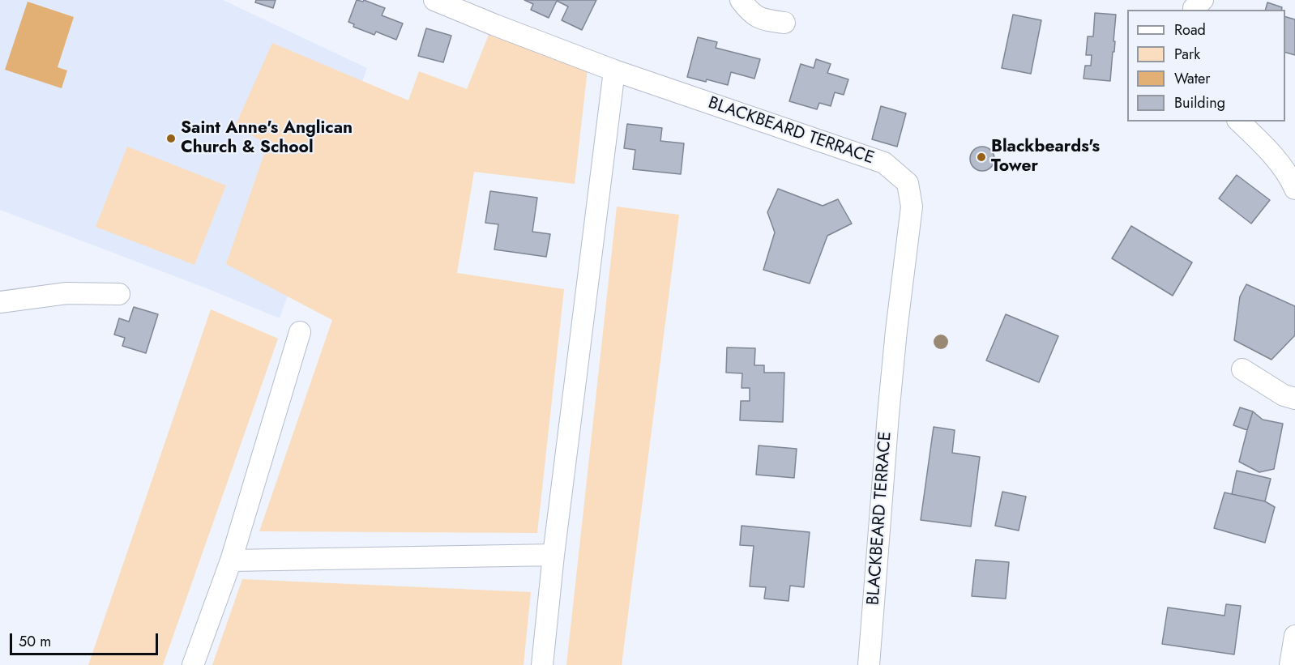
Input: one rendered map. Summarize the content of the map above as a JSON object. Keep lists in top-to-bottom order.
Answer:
{
  "streets": {
    "street": ["BLACKBEARD TERRACE"]
  },
  "places": ["Saint Anne's Anglican Church & School", "Blackbeards's Tower"],
  "legend": [
    "Road",
    "Park",
    "Water",
    "Building"
  ],
  "scale_bar": "50 m"
}
